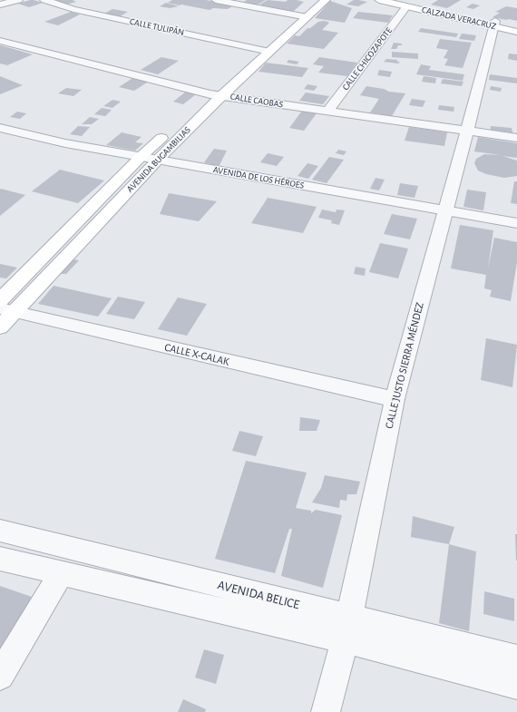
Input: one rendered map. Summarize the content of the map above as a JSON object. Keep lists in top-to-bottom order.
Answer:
{
  "streets": {
    "main road": ["CALZADA VERACRUZ", "AVENIDA BUGAMBILIAS"],
    "street": [
      "CALLE TULIPÁN",
      "CALLE CHICOZAPOTE",
      "CALLE CAOBAS",
      "AVENIDA DE LOS HÉROES",
      "CALLE X-CALAK",
      "CALLE JUSTO SIERRA MÉNDEZ",
      "AVENIDA BELICE"
    ]
  },
  "crossings": [
    ["CALZADA VERACRUZ", "CALLE CHICOZAPOTE"],
    ["CALZADA VERACRUZ", "CALLE JUSTO SIERRA MÉNDEZ"],
    ["CALLE TULIPÁN", "AVENIDA BUGAMBILIAS"],
    ["CALLE CHICOZAPOTE", "CALLE CAOBAS"],
    ["CALLE CAOBAS", "AVENIDA BUGAMBILIAS"],
    ["CALLE CAOBAS", "CALLE JUSTO SIERRA MÉNDEZ"],
    ["AVENIDA BUGAMBILIAS", "AVENIDA DE LOS HÉROES"],
    ["AVENIDA BUGAMBILIAS", "CALLE X-CALAK"],
    ["AVENIDA DE LOS HÉROES", "CALLE JUSTO SIERRA MÉNDEZ"],
    ["CALLE X-CALAK", "CALLE JUSTO SIERRA MÉNDEZ"],
    ["CALLE JUSTO SIERRA MÉNDEZ", "AVENIDA BELICE"]
  ]
}
